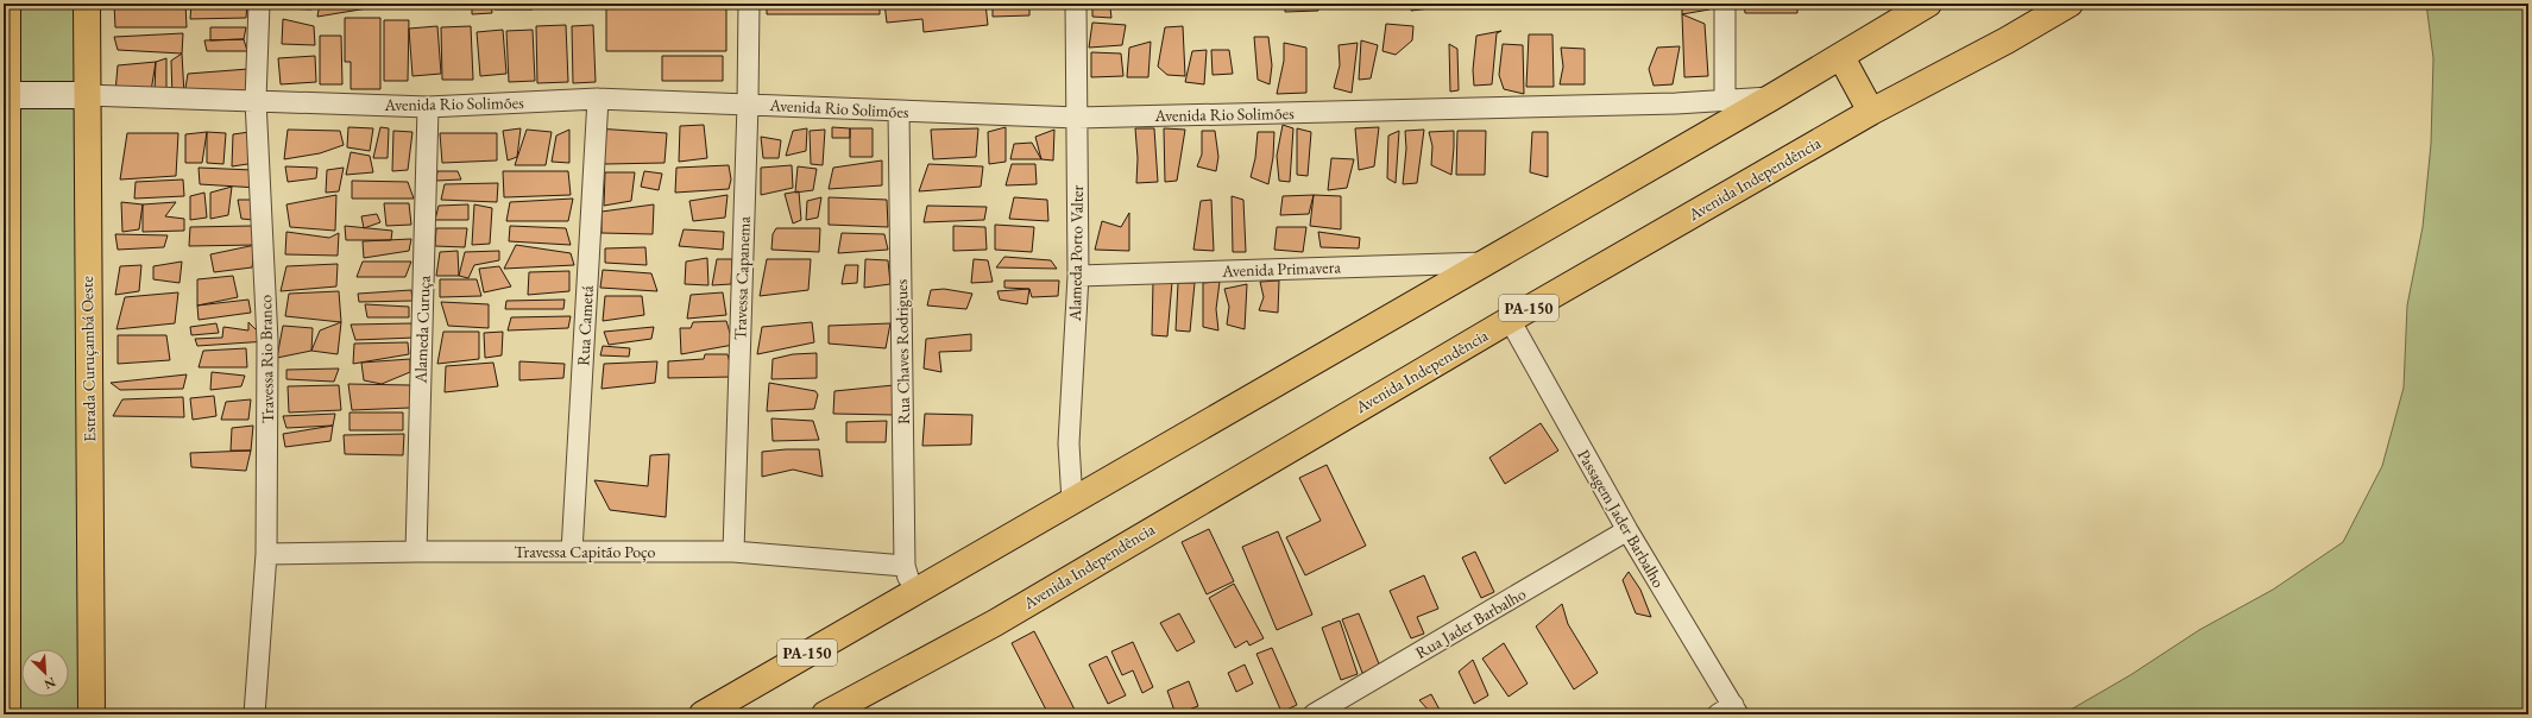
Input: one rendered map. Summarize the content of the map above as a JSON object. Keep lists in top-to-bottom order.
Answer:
{
  "streets": {
    "main road": [
      "Avenida Rio Solimões",
      "Avenida Independência",
      "PA-150",
      "Estrada Curuçambá Oeste"
    ],
    "street": [
      "Alameda Porto Valter",
      "Avenida Primavera",
      "Travessa Capanema",
      "Rua Cametá",
      "Alameda Curuça",
      "Rua Chaves Rodrigues",
      "Travessa Rio Branco",
      "Passagem Jader Barbalho",
      "Travessa Capitão Poço",
      "Rua Jader Barbalho"
    ]
  },
  "crossings": [
    ["Avenida Rio Solimões", "Alameda Porto Valter"],
    ["Avenida Rio Solimões", "Travessa Capanema"],
    ["Avenida Rio Solimões", "Rua Cametá"],
    ["Avenida Rio Solimões", "Alameda Curuça"],
    ["Avenida Rio Solimões", "Rua Chaves Rodrigues"],
    ["Avenida Rio Solimões", "Estrada Curuçambá Oeste"],
    ["Avenida Rio Solimões", "Travessa Rio Branco"],
    ["Avenida Independência", "Passagem Jader Barbalho"],
    ["Alameda Porto Valter", "Avenida Primavera"],
    ["Alameda Porto Valter", "PA-150"],
    ["Avenida Primavera", "PA-150"],
    ["Travessa Capanema", "Travessa Capitão Poço"],
    ["PA-150", "Rua Chaves Rodrigues"],
    ["Rua Cametá", "Travessa Capitão Poço"],
    ["Alameda Curuça", "Travessa Capitão Poço"],
    ["Rua Chaves Rodrigues", "Travessa Capitão Poço"],
    ["Travessa Rio Branco", "Travessa Capitão Poço"],
    ["Passagem Jader Barbalho", "Rua Jader Barbalho"]
  ],
  "north": "bottom right"
}
